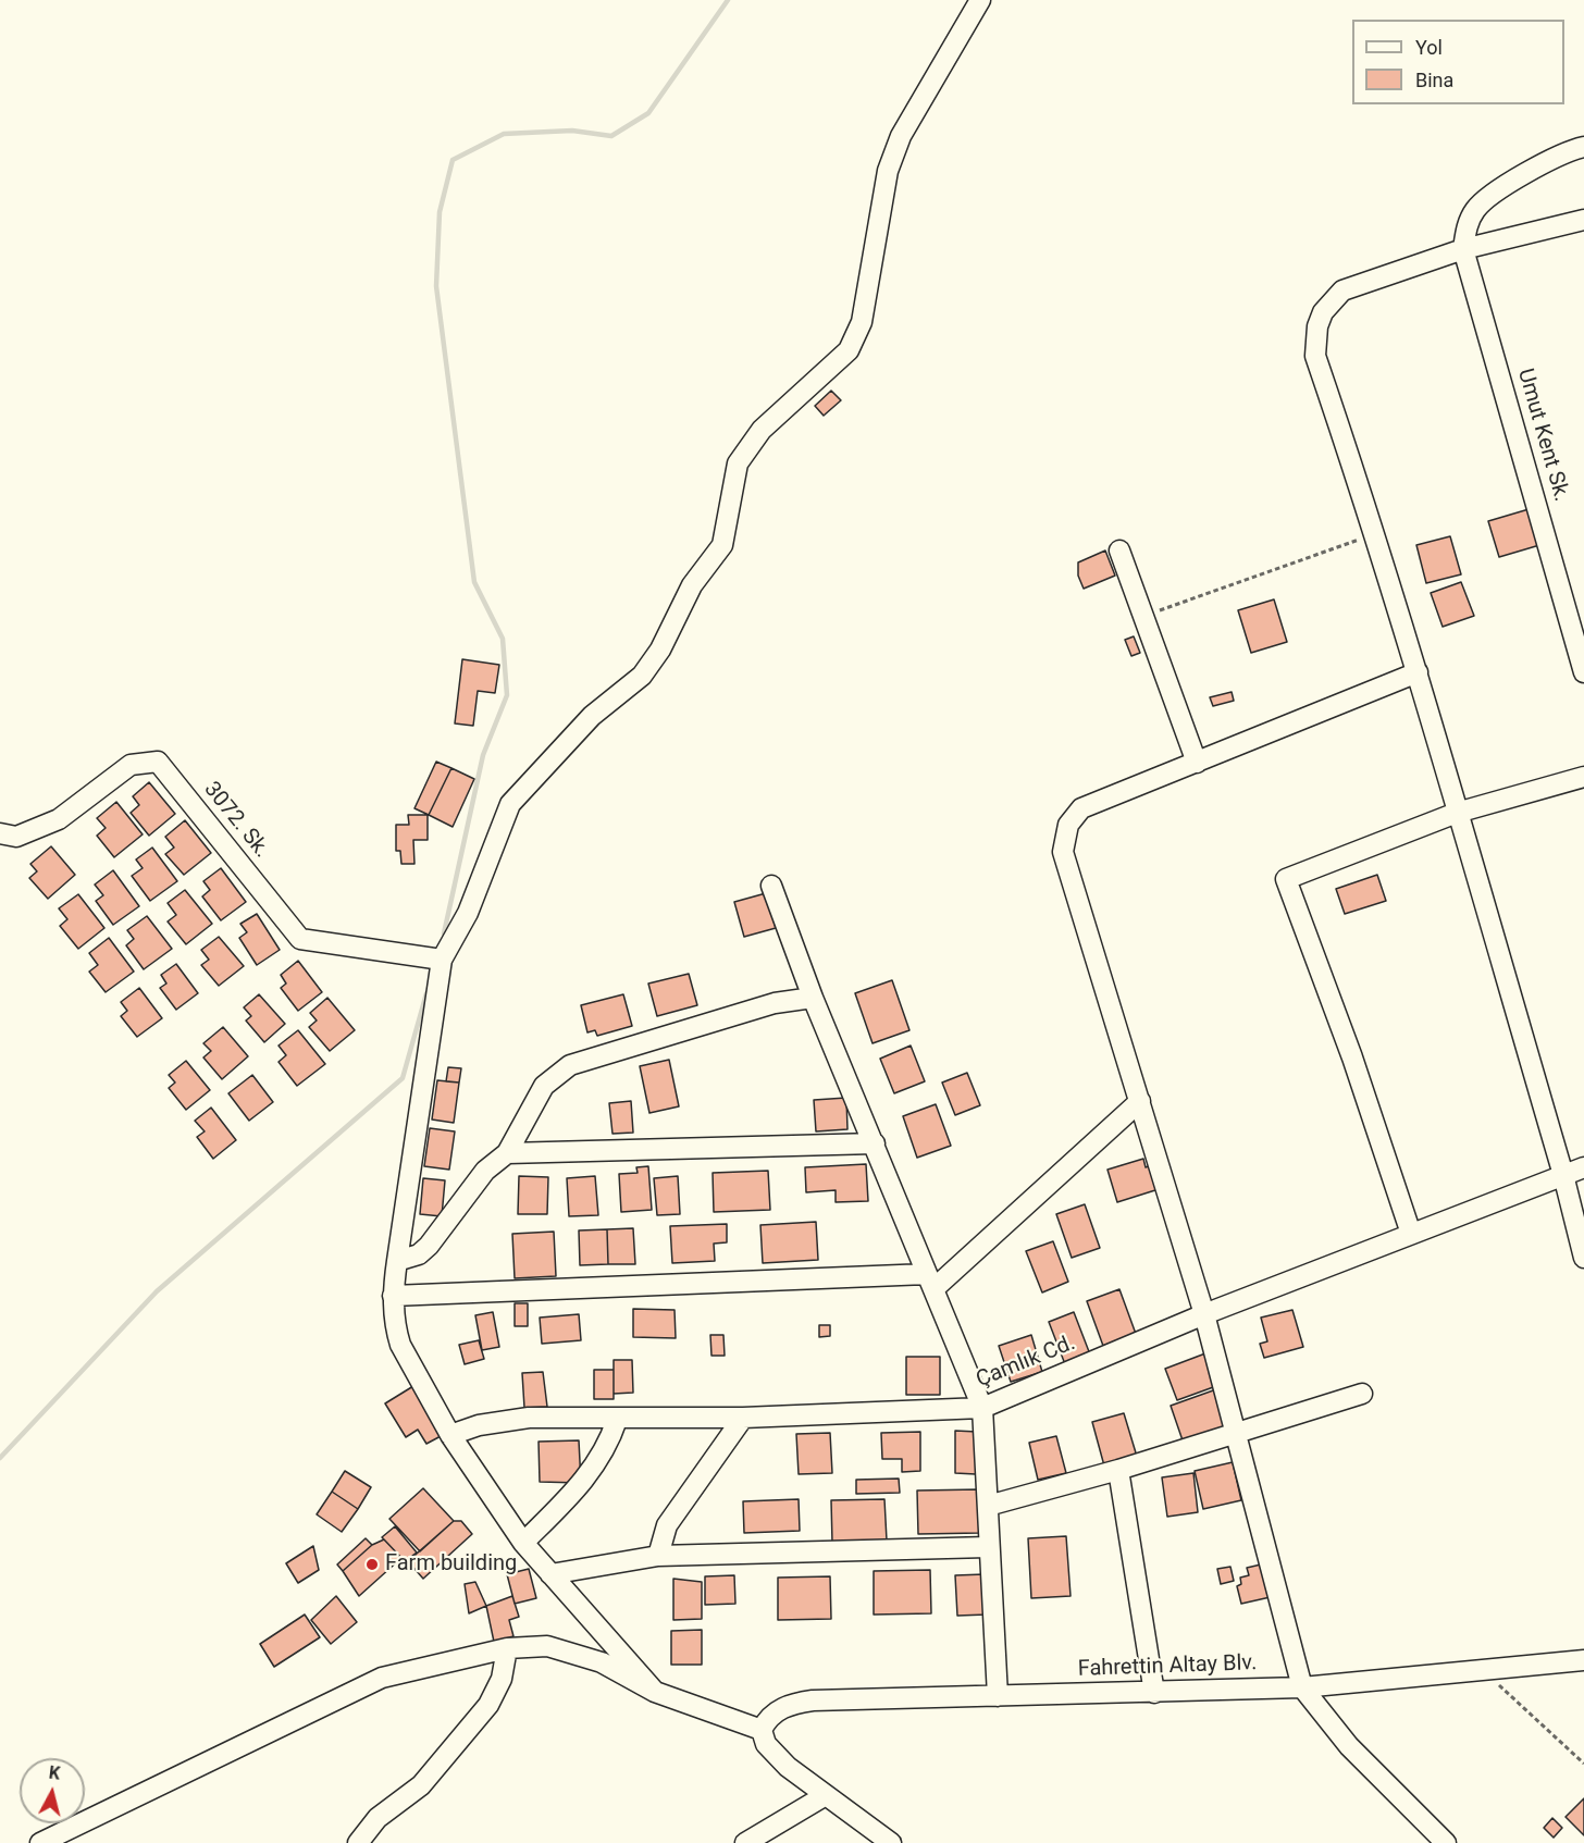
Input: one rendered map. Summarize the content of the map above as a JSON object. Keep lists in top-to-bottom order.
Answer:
{
  "streets": {
    "street": [
      "Umut Kent Sk.",
      "3072. Sk.",
      "Çamlık Cd.",
      "Fahrettin Altay Blv."
    ]
  },
  "places": ["Farm building"],
  "legend": ["Yol", "Bina"],
  "north": "top"
}
